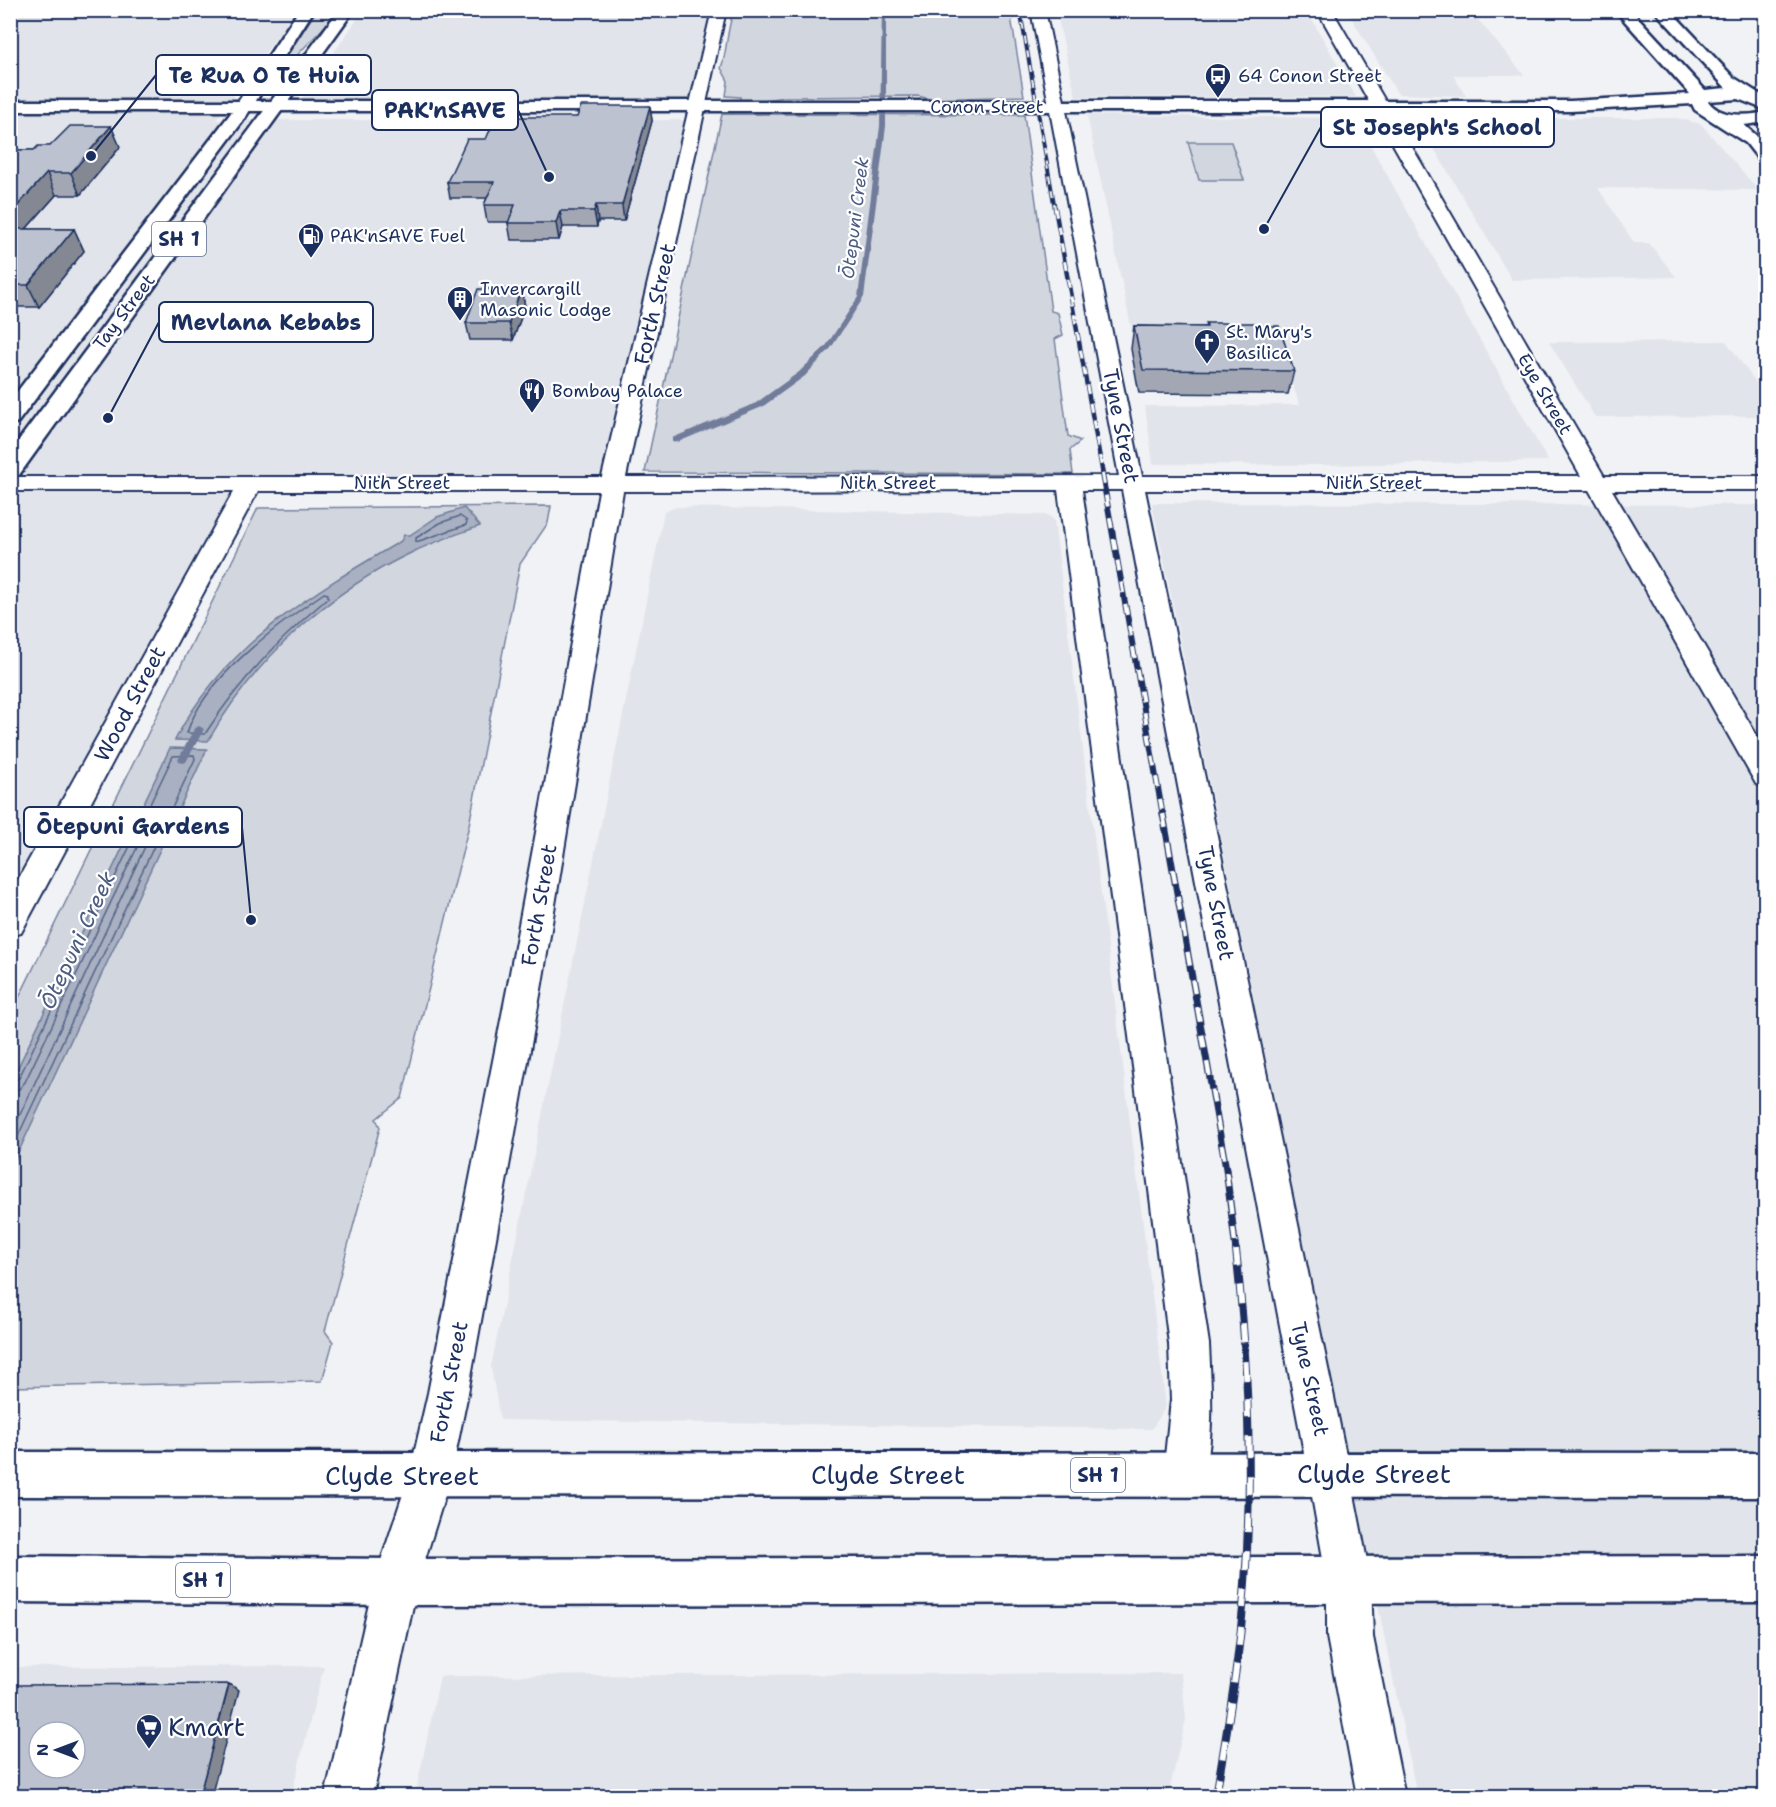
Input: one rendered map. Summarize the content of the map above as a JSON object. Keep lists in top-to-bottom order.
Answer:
{
  "streets": {
    "main road": [
      "Conon Street",
      "SH 1",
      "Tay Street",
      "Clyde Street"
    ],
    "street": [
      "Forth Street",
      "Eye Street",
      "Tyne Street",
      "Nith Street",
      "Wood Street"
    ]
  },
  "crossings": [
    ["Conon Street", "Forth Street"],
    ["Conon Street", "Tay Street"],
    ["Conon Street", "Eye Street"],
    ["Conon Street", "Tyne Street"],
    ["SH 1", "Forth Street"],
    ["SH 1", "Tyne Street"],
    ["Forth Street", "Nith Street"],
    ["Forth Street", "Clyde Street"],
    ["Eye Street", "Nith Street"],
    ["Tyne Street", "Nith Street"],
    ["Tyne Street", "Clyde Street"],
    ["Nith Street", "Wood Street"]
  ],
  "water": ["Ōtepuni Creek"],
  "places": {
    "bus stop": ["64 Conon Street"],
    "other": [
      "Te Rua O Te Huia",
      "PAK'nSAVE",
      "St Joseph's School",
      "Mevlana Kebabs",
      "Ōtepuni Gardens"
    ],
    "fuel station": ["PAK'nSAVE Fuel"],
    "building": ["Invercargill Masonic Lodge"],
    "church": ["St. Mary's Basilica"],
    "restaurant": ["Bombay Palace"],
    "supermarket": ["Kmart"]
  },
  "north": "left"
}
